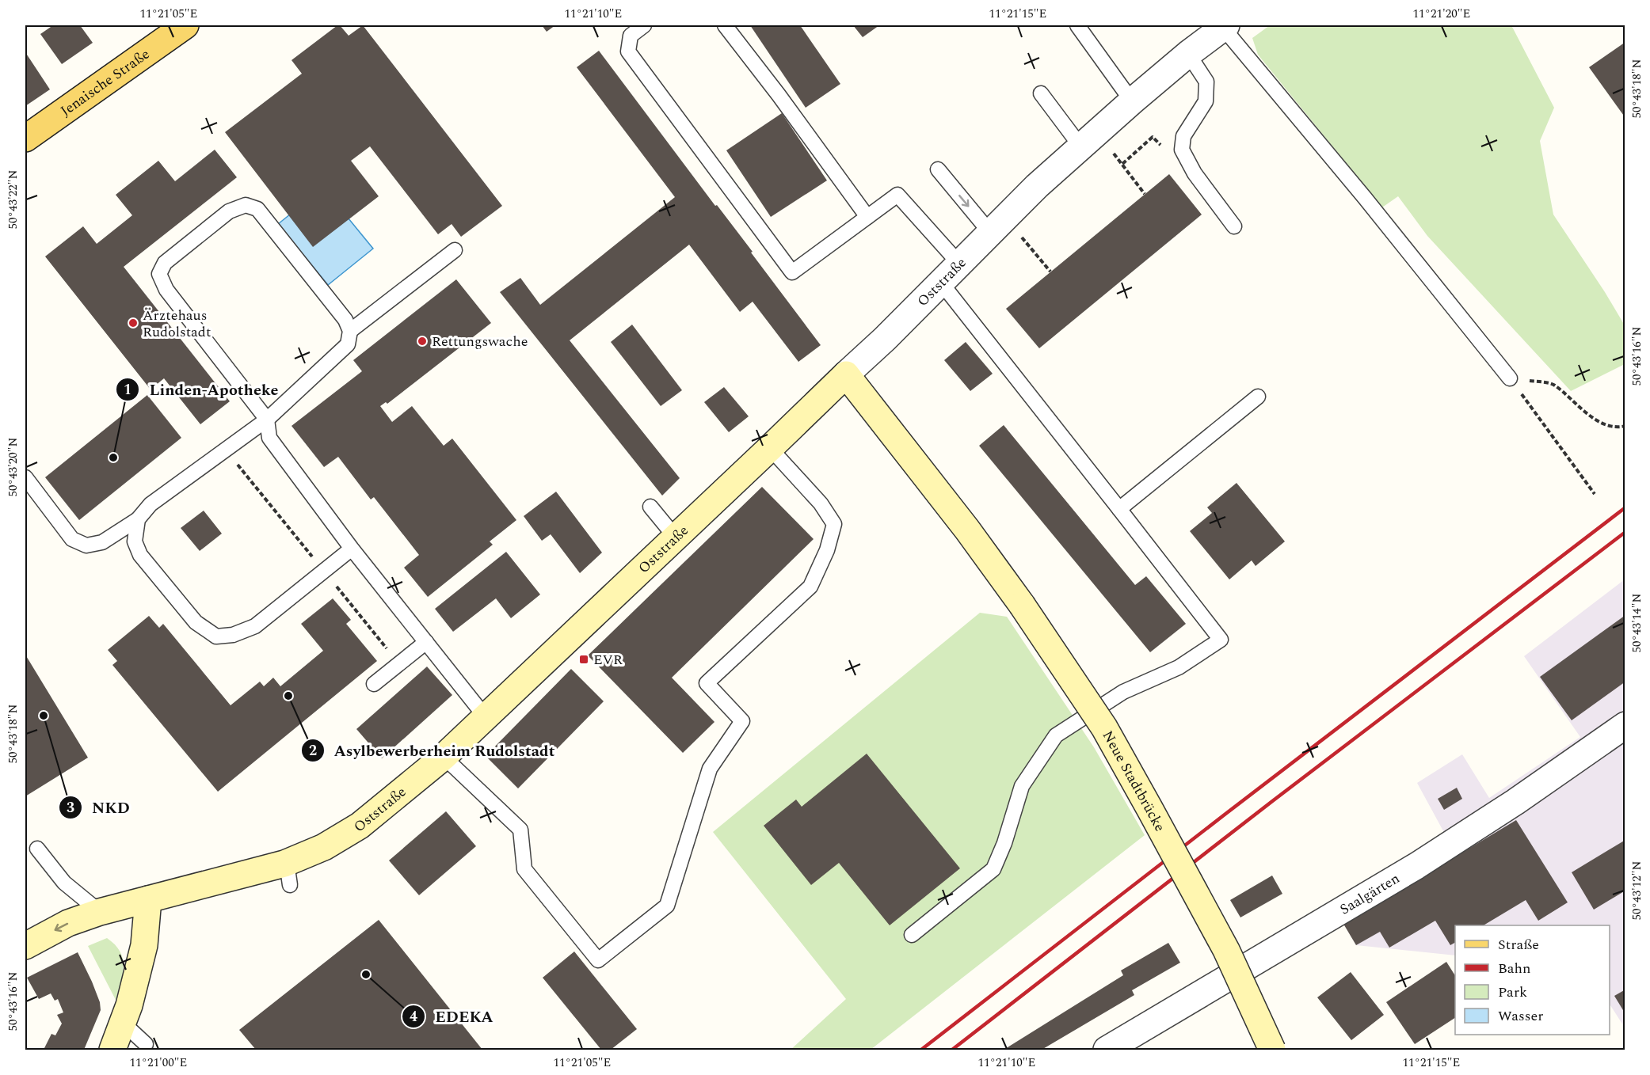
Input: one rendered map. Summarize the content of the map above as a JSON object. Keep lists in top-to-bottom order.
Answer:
{
  "streets": {
    "main road": ["Jenaische Straße", "Oststraße", "Neue Stadtbrücke"],
    "street": ["Saalgärten"]
  },
  "crossings": [
    ["Oststraße", "Neue Stadtbrücke"]
  ],
  "places": {
    "other": [
      "Ärztehaus Rudolstadt",
      "Rettungswache",
      "Linden-Apotheke",
      "Asylbewerberheim Rudolstadt",
      "NKD",
      "EDEKA"
    ],
    "transit": ["EVR"]
  },
  "legend": [
    "Straße",
    "Bahn",
    "Park",
    "Wasser"
  ],
  "coordinates": [
    "11°21'05\"E",
    "11°21'10\"E",
    "11°21'15\"E",
    "11°21'20\"E",
    "50°43'18\"N",
    "50°43'22\"N",
    "50°43'16\"N",
    "50°43'20\"N",
    "50°43'14\"N",
    "50°43'12\"N",
    "11°21'00\"E"
  ]
}
